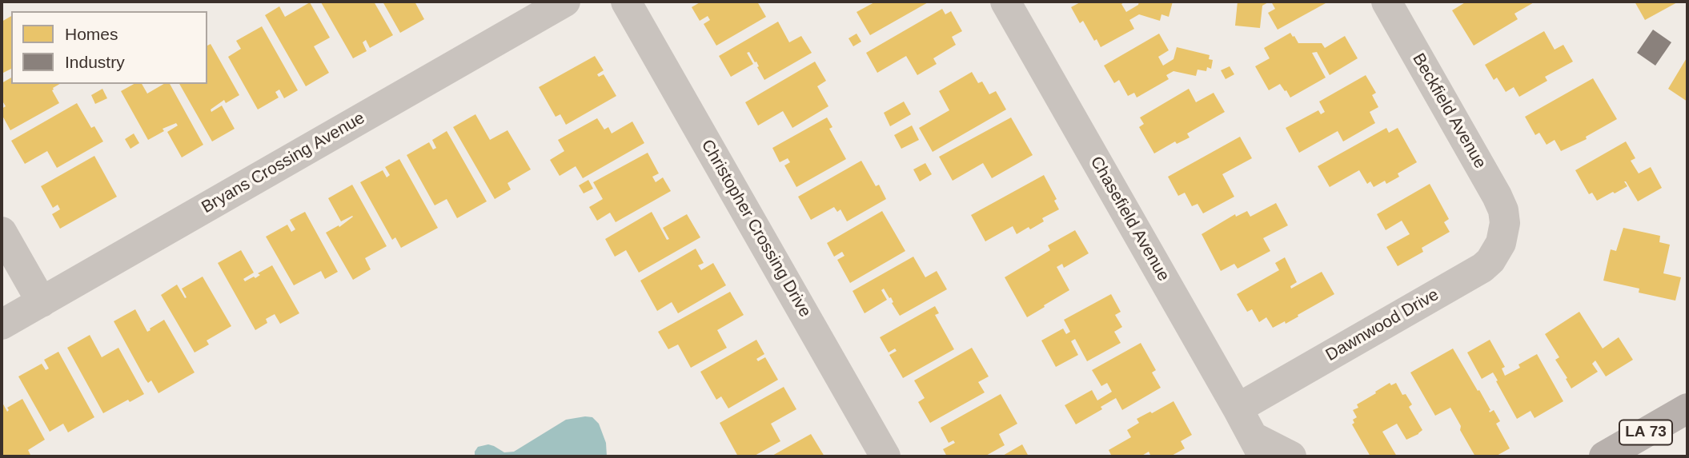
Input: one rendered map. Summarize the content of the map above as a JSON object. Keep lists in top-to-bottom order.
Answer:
{
  "streets": {
    "main road": ["LA 73"],
    "street": [
      "Beckfield Avenue",
      "Bryans Crossing Avenue",
      "Chasefield Avenue",
      "Christopher Crossing Drive",
      "Dawnwood Drive"
    ]
  },
  "crossings": [
    ["Beckfield Avenue", "Dawnwood Drive"],
    ["Chasefield Avenue", "Dawnwood Drive"]
  ],
  "legend": ["Homes", "Industry"]
}
